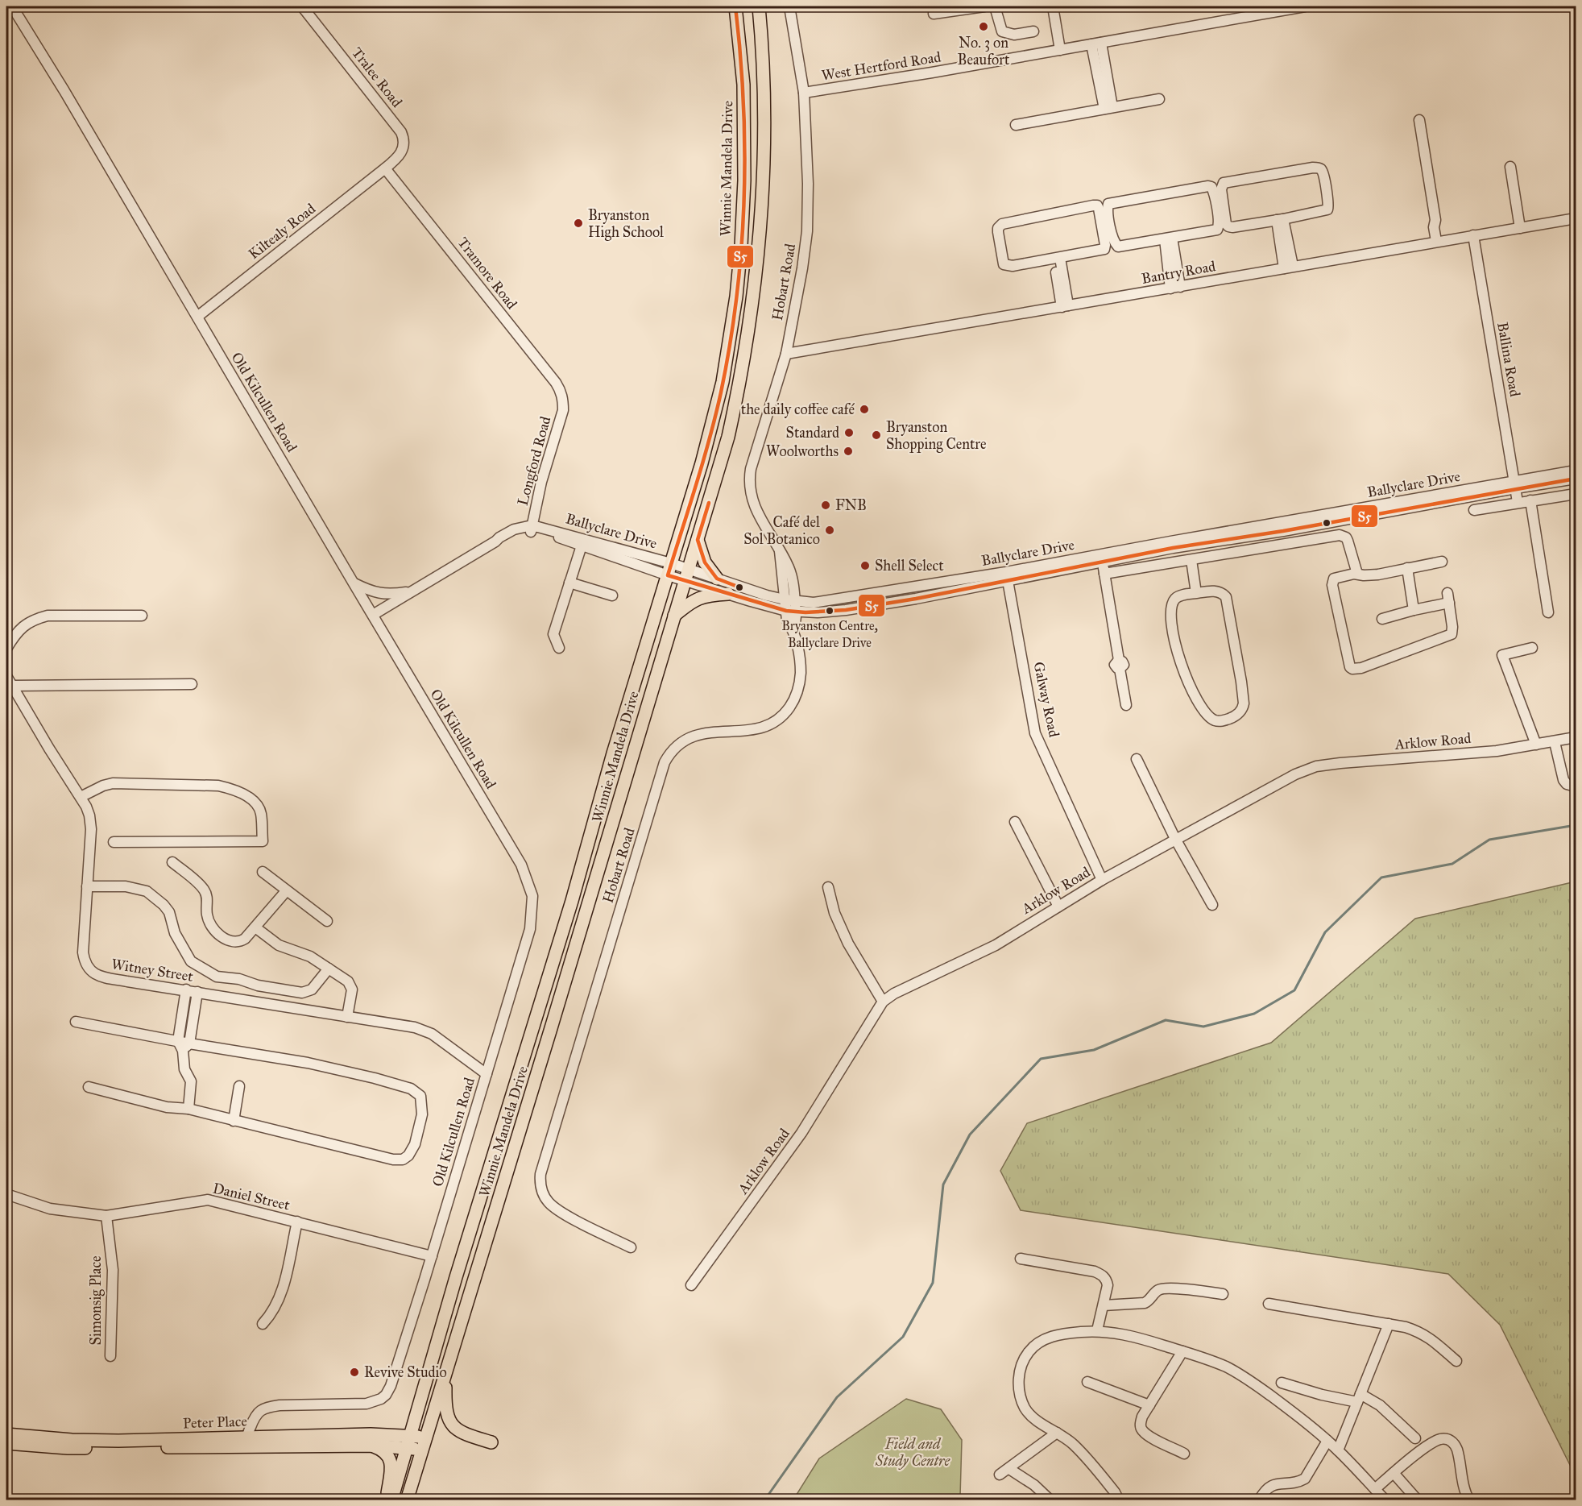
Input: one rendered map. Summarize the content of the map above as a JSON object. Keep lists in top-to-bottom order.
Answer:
{
  "streets": {
    "main road": ["Winnie Mandela Drive", "Peter Place"],
    "street": [
      "West Hertford Road",
      "Tralee Road",
      "Kiltealy Road",
      "Bantry Road",
      "Tramore Road",
      "Hobart Road",
      "Ballina Road",
      "Old Kilcullen Road",
      "Longford Road",
      "Ballyclare Drive",
      "Galway Road",
      "Arklow Road",
      "Witney Street",
      "Daniel Street",
      "Simonsig Place"
    ]
  },
  "crossings": [
    ["West Hertford Road", "Hobart Road"],
    ["Tralee Road", "Kiltealy Road"],
    ["Tralee Road", "Tramore Road"],
    ["Winnie Mandela Drive", "Ballyclare Drive"],
    ["Winnie Mandela Drive", "Peter Place"],
    ["Kiltealy Road", "Tramore Road"],
    ["Kiltealy Road", "Old Kilcullen Road"],
    ["Bantry Road", "Hobart Road"],
    ["Bantry Road", "Ballina Road"],
    ["Tramore Road", "Longford Road"],
    ["Hobart Road", "Ballyclare Drive"],
    ["Ballina Road", "Ballyclare Drive"],
    ["Old Kilcullen Road", "Ballyclare Drive"],
    ["Old Kilcullen Road", "Witney Street"],
    ["Old Kilcullen Road", "Daniel Street"],
    ["Old Kilcullen Road", "Peter Place"],
    ["Longford Road", "Ballyclare Drive"],
    ["Ballyclare Drive", "Galway Road"],
    ["Galway Road", "Arklow Road"],
    ["Daniel Street", "Simonsig Place"]
  ],
  "parks": ["Field and Study Centre"],
  "places": [
    "No. 3 on Beaufort",
    "Bryanston High School",
    "the daily coffee café",
    "Standard",
    "Bryanston Shopping Centre",
    "Woolworths",
    "FNB",
    "Café del Sol Botanico",
    "Shell Select",
    "Bryanston Centre, Ballyclare Drive",
    "Revive Studio"
  ],
  "lines": ["transit line S5"]
}
